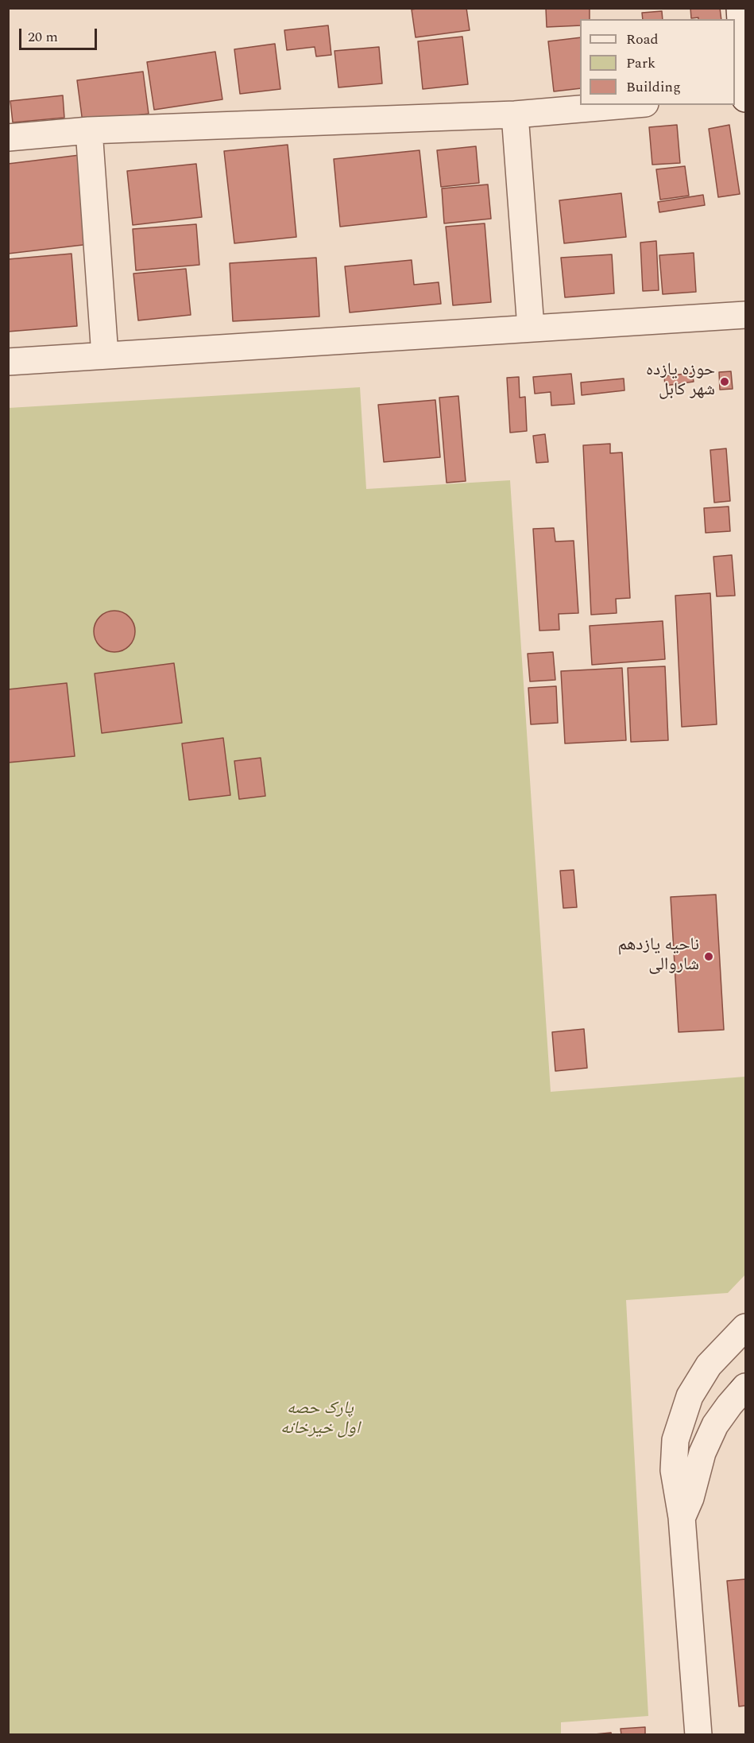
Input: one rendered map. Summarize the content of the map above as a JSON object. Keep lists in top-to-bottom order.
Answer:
{
  "parks": ["پارک حصه اول خیرخانه"],
  "places": ["حوزه یازده شهر کابل", "ناحیه یازدهم شاروالی"],
  "legend": ["Road", "Park", "Building"],
  "scale_bar": "20 m"
}
